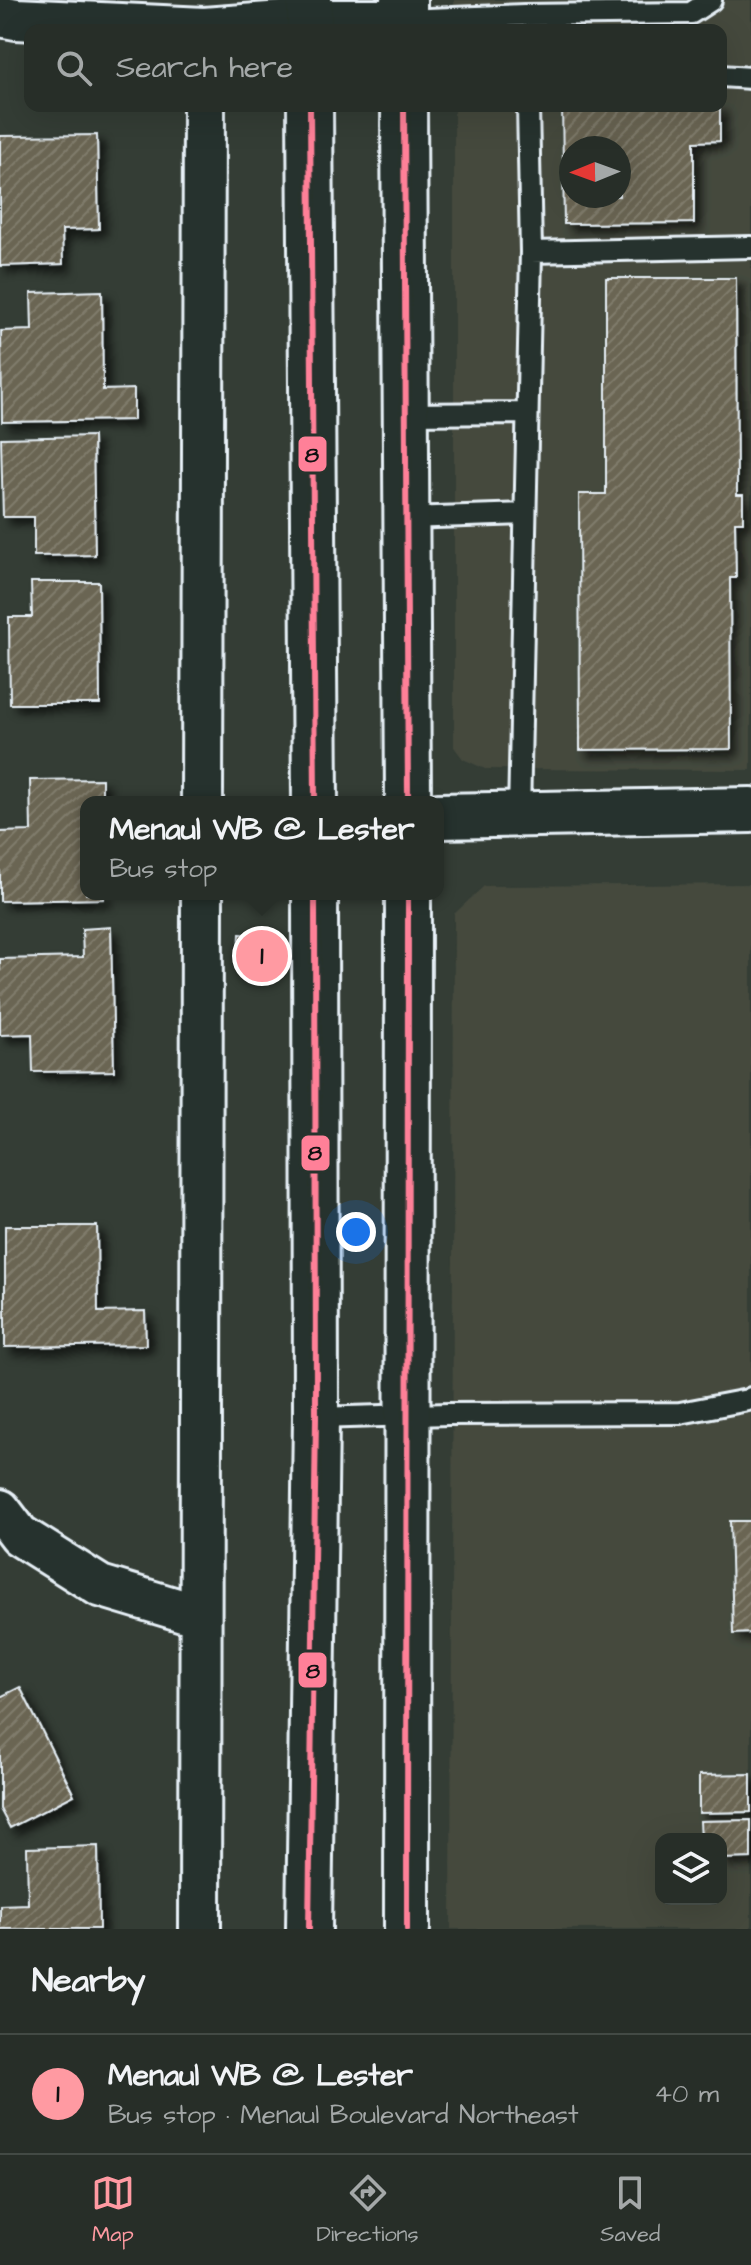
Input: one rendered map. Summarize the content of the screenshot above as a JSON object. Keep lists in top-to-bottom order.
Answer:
{
  "lines": ["transit line 8"],
  "north": "left",
  "page": {
    "search": "Search here",
    "popup": ["Menaul WB @ Lester", "Bus stop"],
    "pins": "1",
    "heading": "Nearby",
    "list": [
      {
        "mark": "1",
        "name": "Menaul WB @ Lester",
        "note": "Bus stop · Menaul Boulevard Northeast",
        "value": "40 m"
      }
    ],
    "nav": ["Map", "Directions", "Saved"]
  }
}
